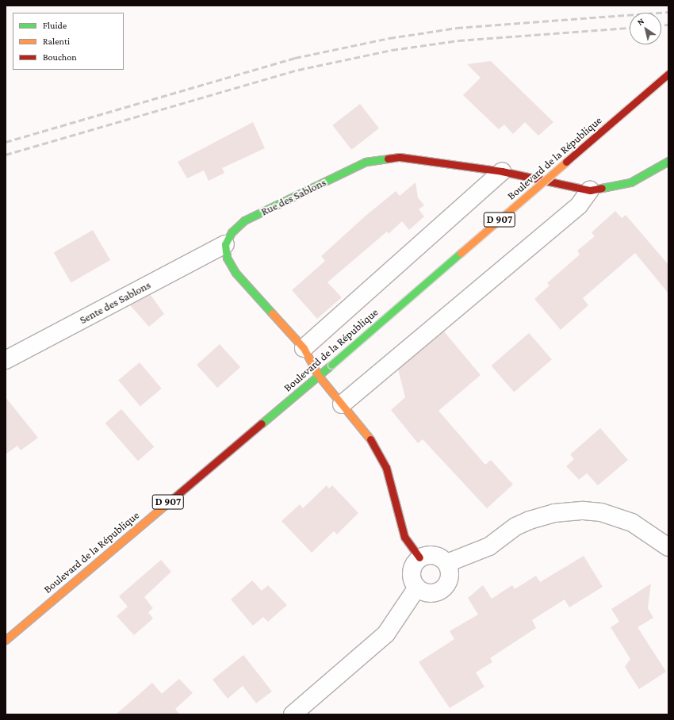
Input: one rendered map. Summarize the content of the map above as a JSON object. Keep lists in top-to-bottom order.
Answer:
{
  "streets": {
    "main road": ["Boulevard de la République", "Rue des Sablons", "D 907"],
    "street": ["Sente des Sablons"]
  },
  "crossings": [
    ["Rue des Sablons", "Sente des Sablons"]
  ],
  "legend": ["Fluide", "Ralenti", "Bouchon"],
  "north": "top left"
}
